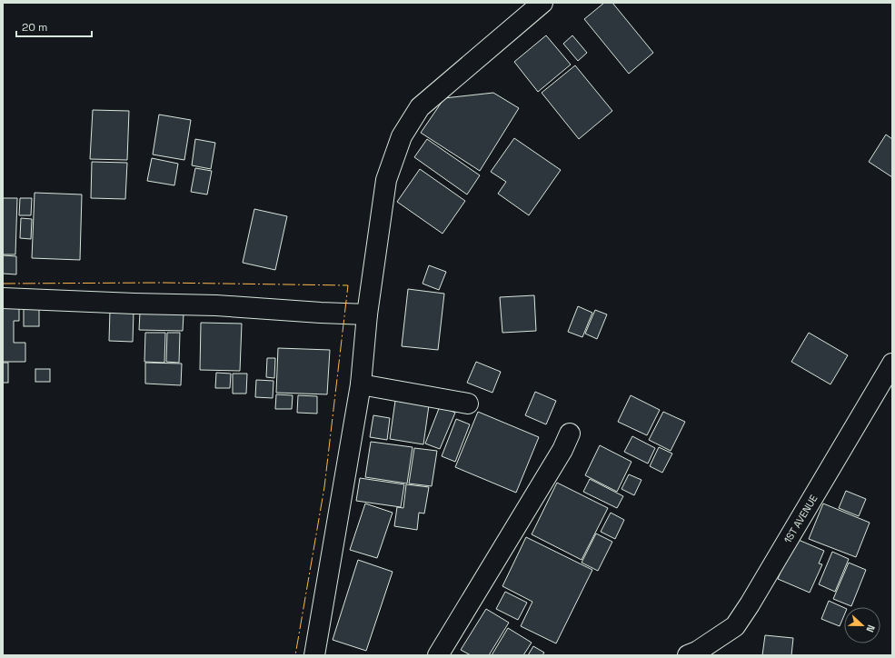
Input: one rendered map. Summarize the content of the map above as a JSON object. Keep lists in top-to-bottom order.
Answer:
{
  "streets": {
    "street": ["1ST AVENUE"]
  },
  "scale_bar": "20 m",
  "north": "right"
}
